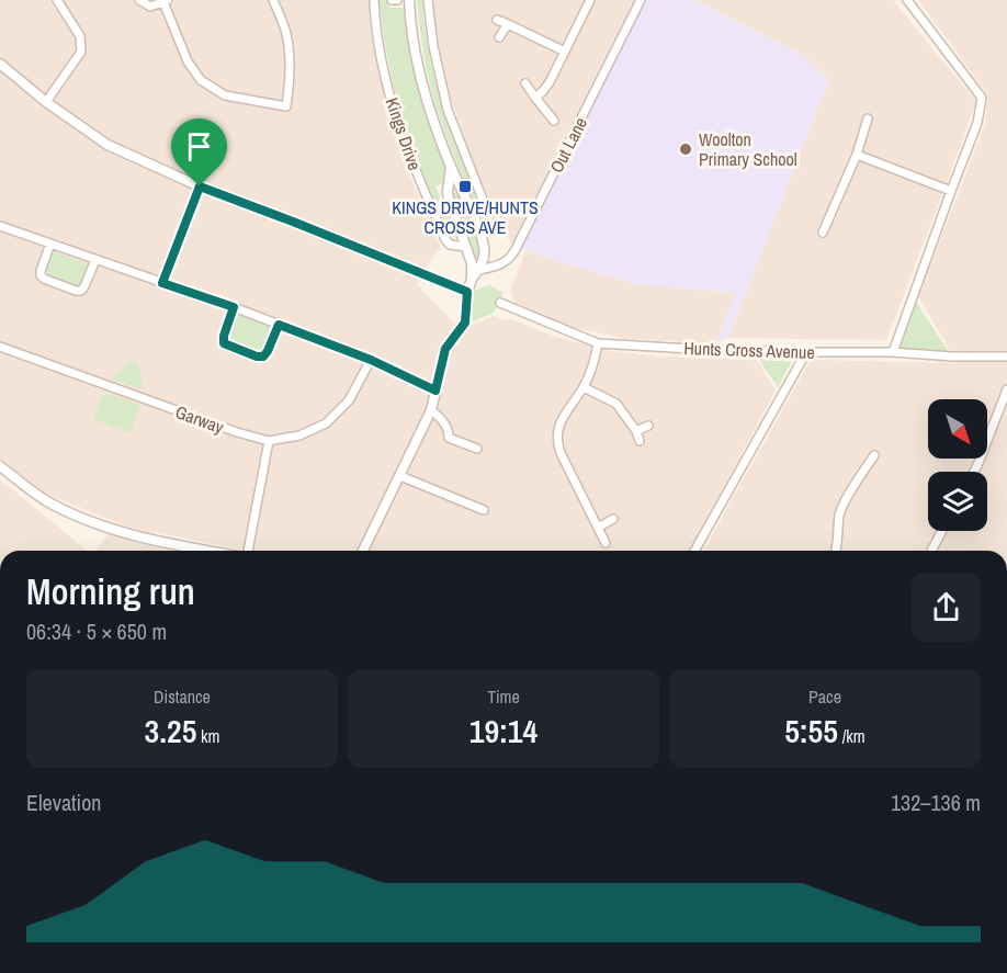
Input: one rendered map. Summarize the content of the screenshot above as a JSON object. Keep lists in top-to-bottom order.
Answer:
{
  "streets": {
    "street": [
      "Kings Drive",
      "Out Lane",
      "Hunts Cross Avenue",
      "Garway"
    ]
  },
  "crossings": [
    ["Kings Drive", "Out Lane"]
  ],
  "places": {
    "other": ["Woolton Primary School"],
    "transit": ["KINGS DRIVE/HUNTS CROSS AVE"]
  },
  "north": "bottom right",
  "page": {
    "heading": ["Morning run", "06:34 · 5 × 650 m"],
    "stats": [
      ["Distance", "3.25 km"],
      ["Time", "19:14"],
      ["Pace", "5:55 /km"]
    ],
    "chart": ["Elevation", "132–136 m"]
  }
}
